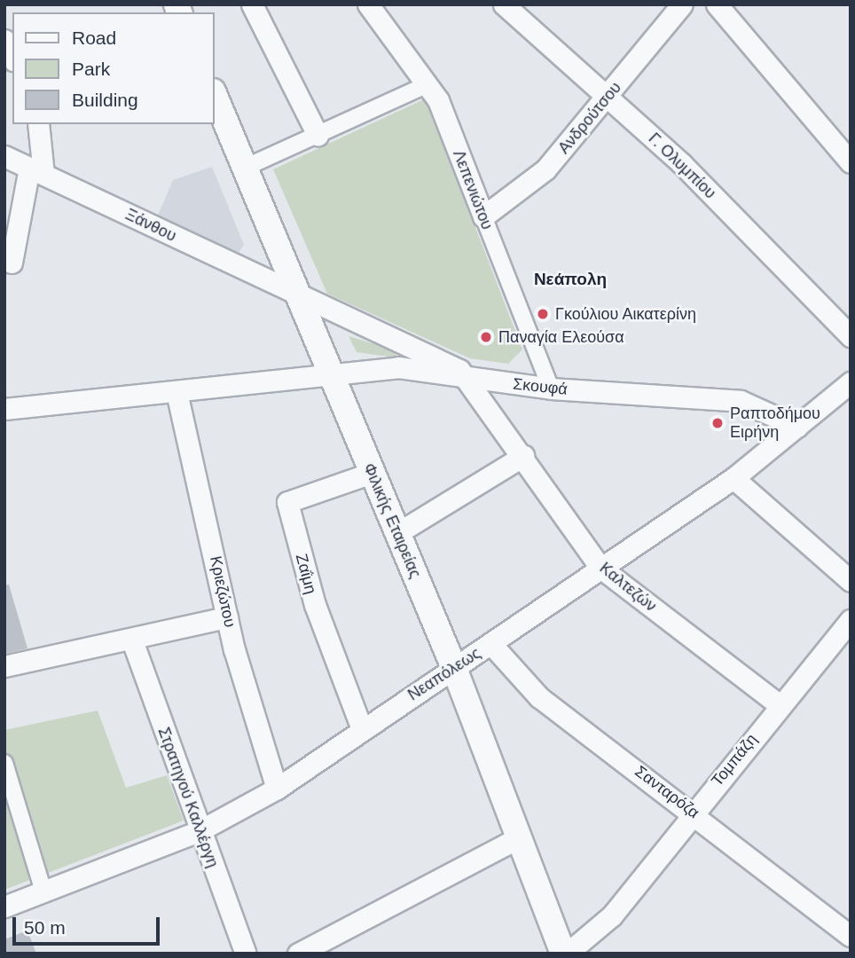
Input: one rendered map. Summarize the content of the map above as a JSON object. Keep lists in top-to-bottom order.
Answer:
{
  "streets": {
    "street": [
      "Ανδρούτσου",
      "Γ. Ολυμπίου",
      "Λεπενιώτου",
      "Ξάνθου",
      "Σκουφά",
      "Φιλικής Εταιρείας",
      "Ζαΐμη",
      "Καλτεζών",
      "Κριεζώτου",
      "Νεαπόλεως",
      "Τομπάζη",
      "Σανταρόζα",
      "Στρατηγού Καλλέργη"
    ]
  },
  "crossings": [
    ["Ανδρούτσου", "Γ. Ολυμπίου"],
    ["Ανδρούτσου", "Λεπενιώτου"],
    ["Λεπενιώτου", "Σκουφά"],
    ["Ξάνθου", "Σκουφά"],
    ["Ξάνθου", "Φιλικής Εταιρείας"],
    ["Σκουφά", "Φιλικής Εταιρείας"],
    ["Σκουφά", "Καλτεζών"],
    ["Σκουφά", "Νεαπόλεως"],
    ["Φιλικής Εταιρείας", "Ζαΐμη"],
    ["Φιλικής Εταιρείας", "Νεαπόλεως"],
    ["Φιλικής Εταιρείας", "Τομπάζη"],
    ["Ζαΐμη", "Νεαπόλεως"],
    ["Καλτεζών", "Νεαπόλεως"],
    ["Καλτεζών", "Τομπάζη"],
    ["Κριεζώτου", "Νεαπόλεως"],
    ["Νεαπόλεως", "Σανταρόζα"],
    ["Νεαπόλεως", "Στρατηγού Καλλέργη"],
    ["Τομπάζη", "Σανταρόζα"]
  ],
  "districts": ["Νεάπολη"],
  "places": ["Γκούλιου Αικατερίνη", "Παναγία Ελεούσα", "Ραπτοδήμου Ειρήνη"],
  "legend": ["Road", "Park", "Building"],
  "scale_bar": "50 m"
}
